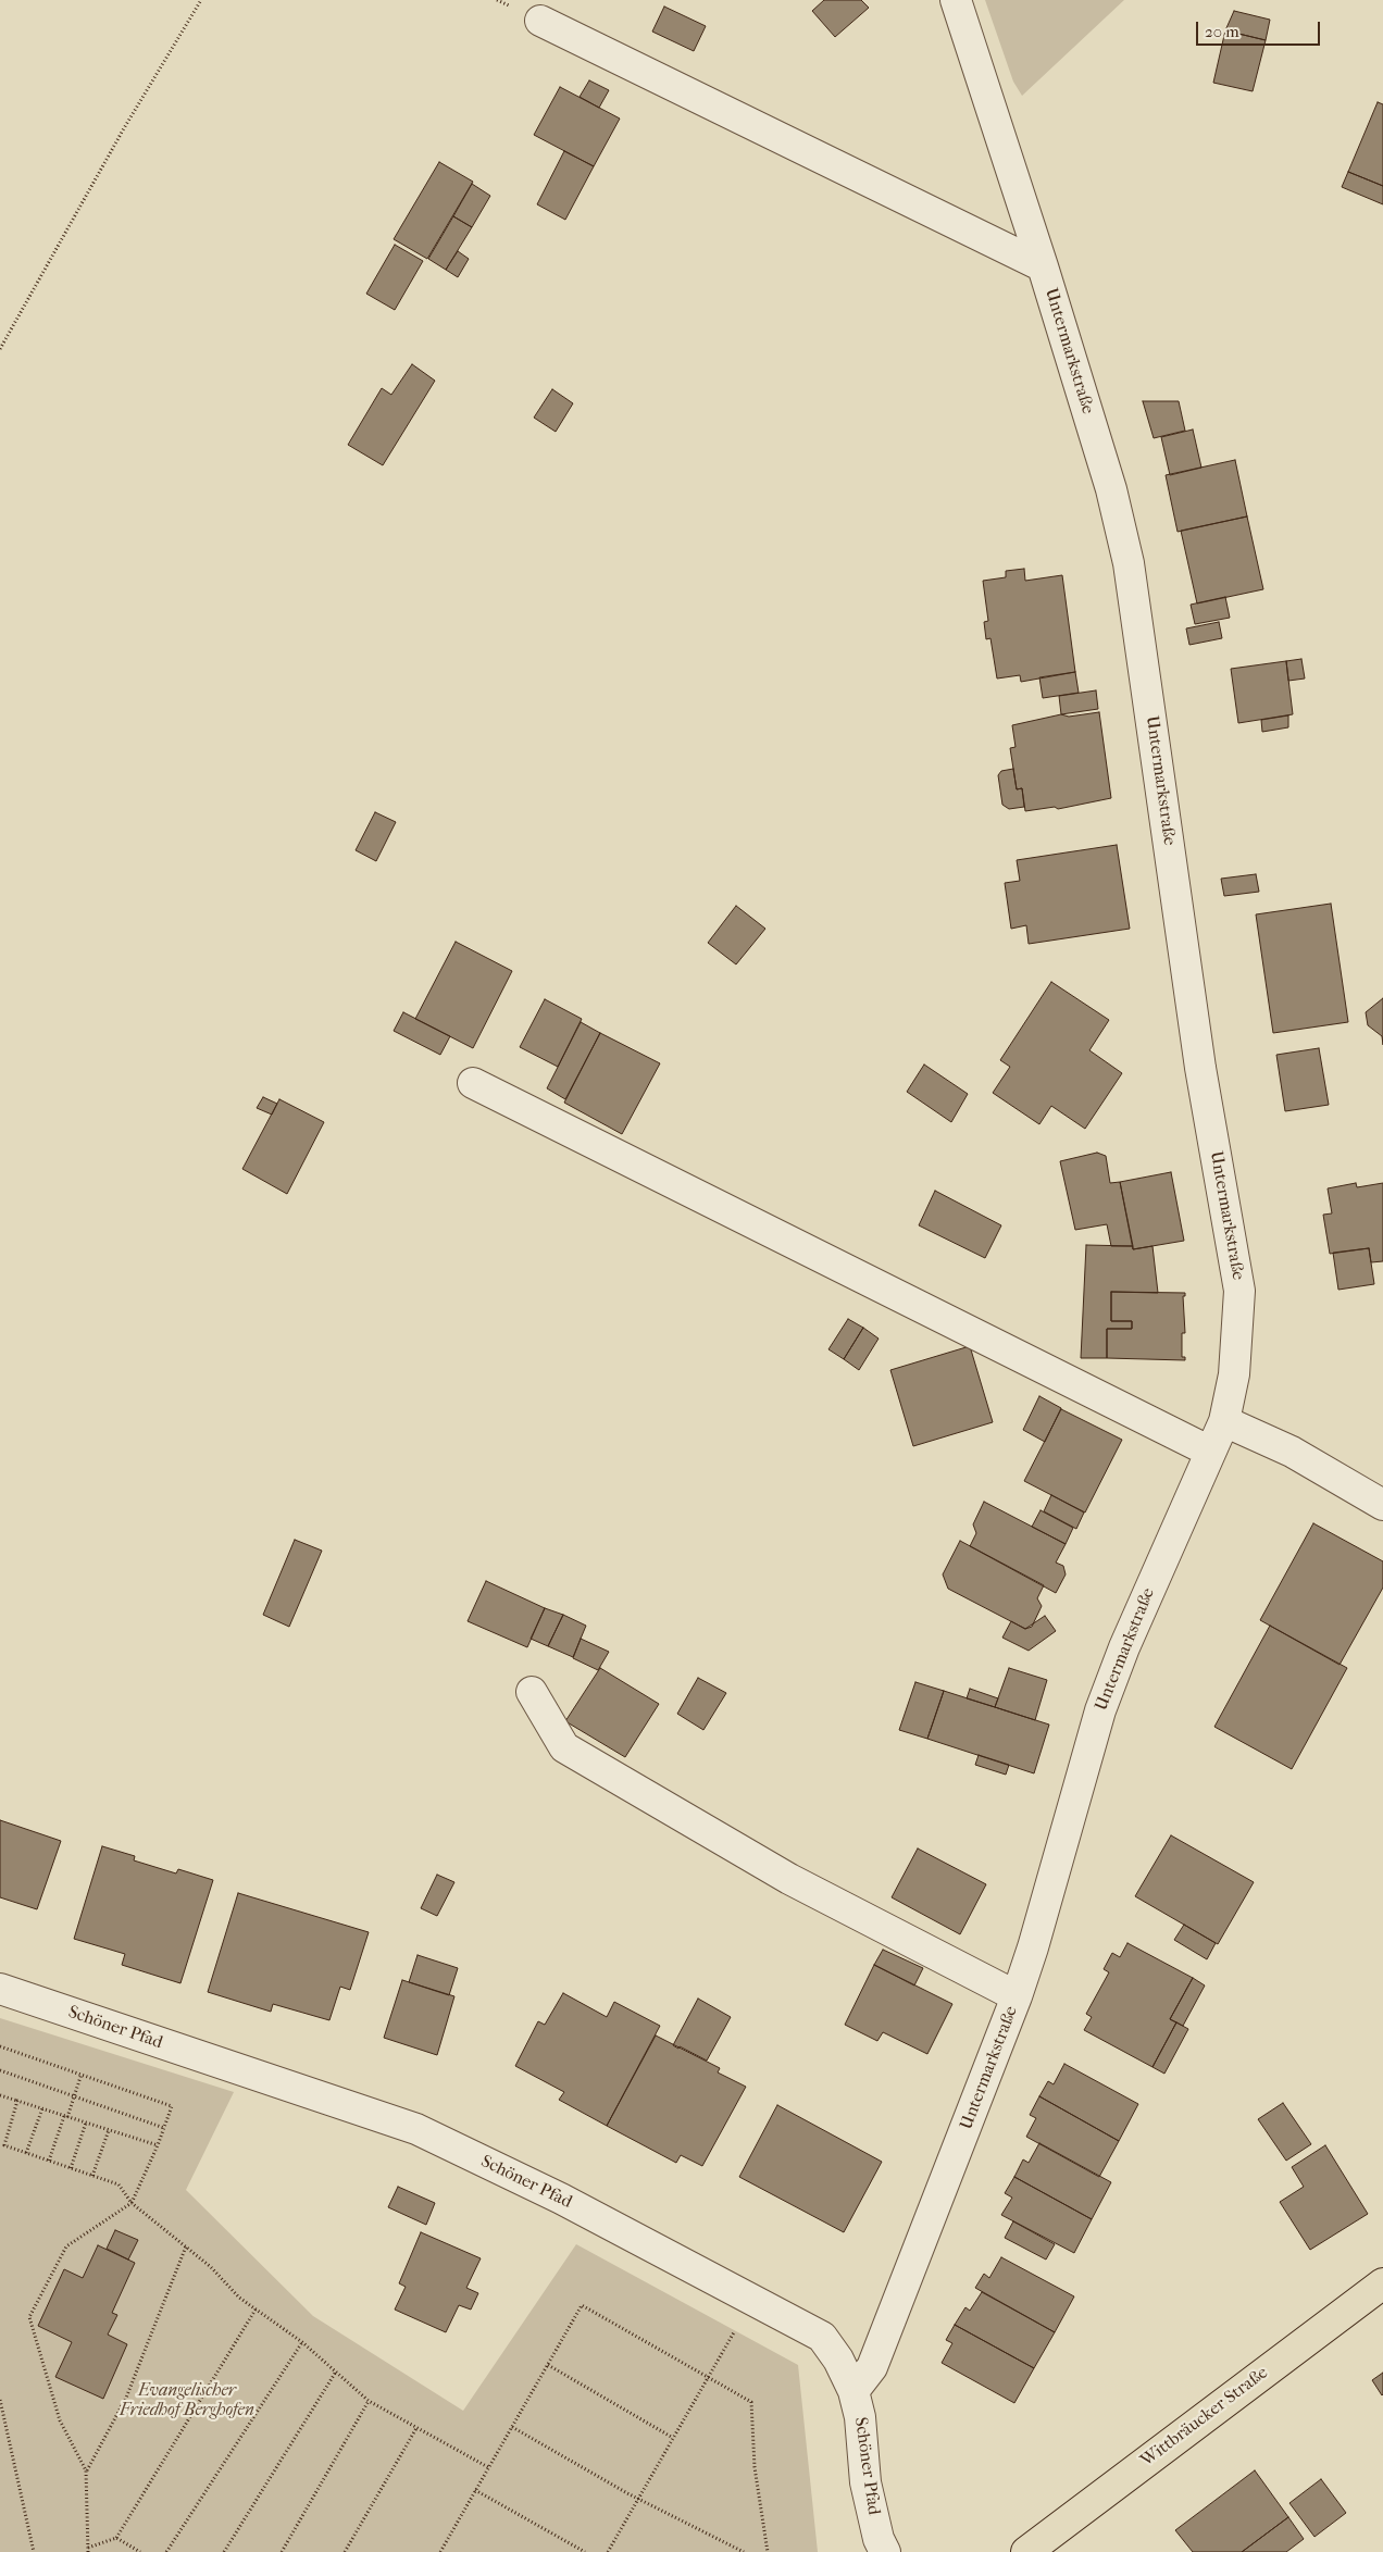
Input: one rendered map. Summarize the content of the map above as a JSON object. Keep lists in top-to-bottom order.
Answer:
{
  "streets": {
    "main road": ["Wittbräucker Straße"],
    "street": ["Untermarkstraße", "Schöner Pfad"]
  },
  "crossings": [
    ["Untermarkstraße", "Schöner Pfad"]
  ],
  "parks": ["Evangelischer Friedhof Berghofen"],
  "scale_bar": "20 m"
}
